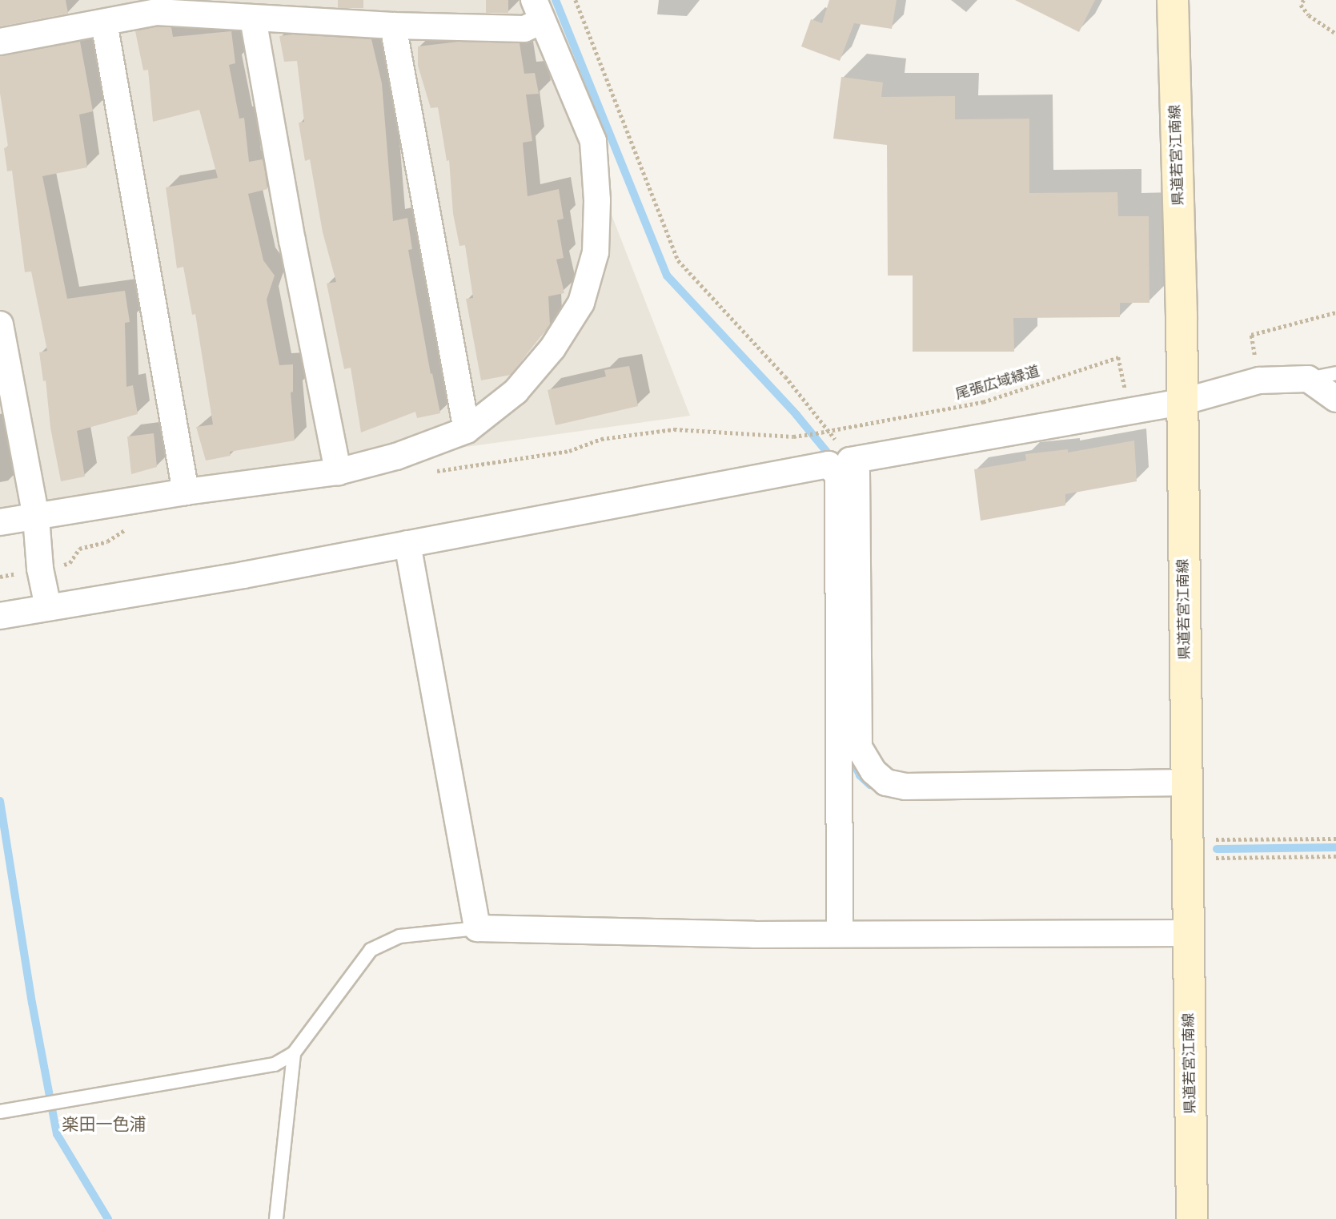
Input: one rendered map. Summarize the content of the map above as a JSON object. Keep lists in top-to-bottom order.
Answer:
{
  "streets": {
    "main road": ["県道若宮江南線"],
    "path": ["尾張広域緑道"]
  },
  "districts": ["楽田一色浦"]
}
